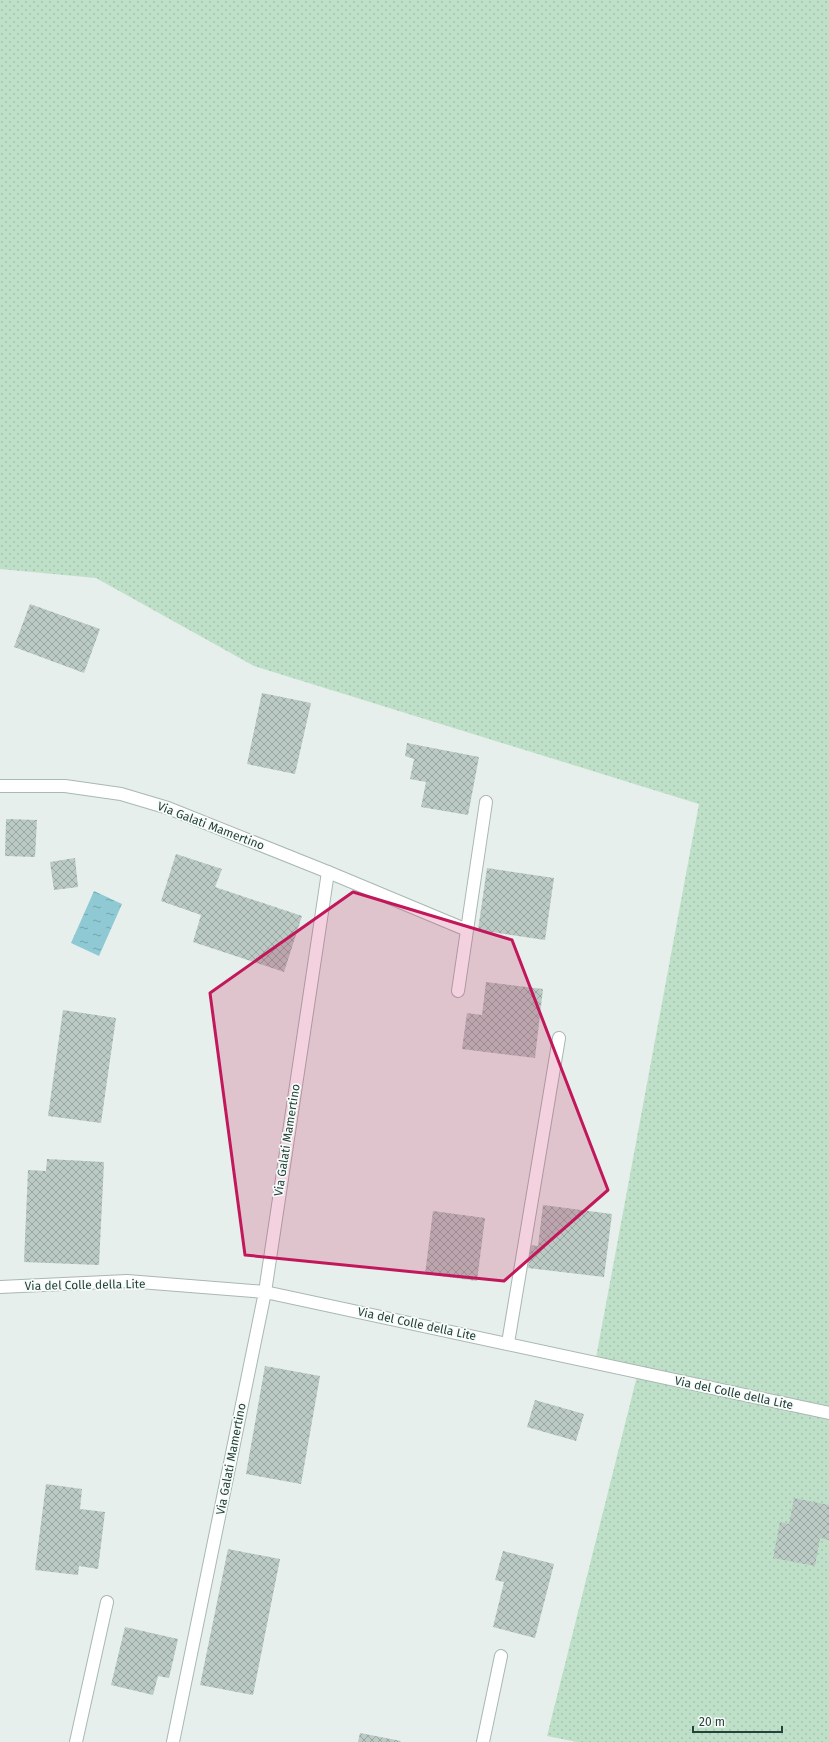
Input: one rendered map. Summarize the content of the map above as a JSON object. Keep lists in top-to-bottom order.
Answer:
{
  "streets": {
    "street": ["Via Galati Mamertino", "Via del Colle della Lite"]
  },
  "crossings": [
    ["Via Galati Mamertino", "Via del Colle della Lite"]
  ],
  "scale_bar": "20 m"
}
